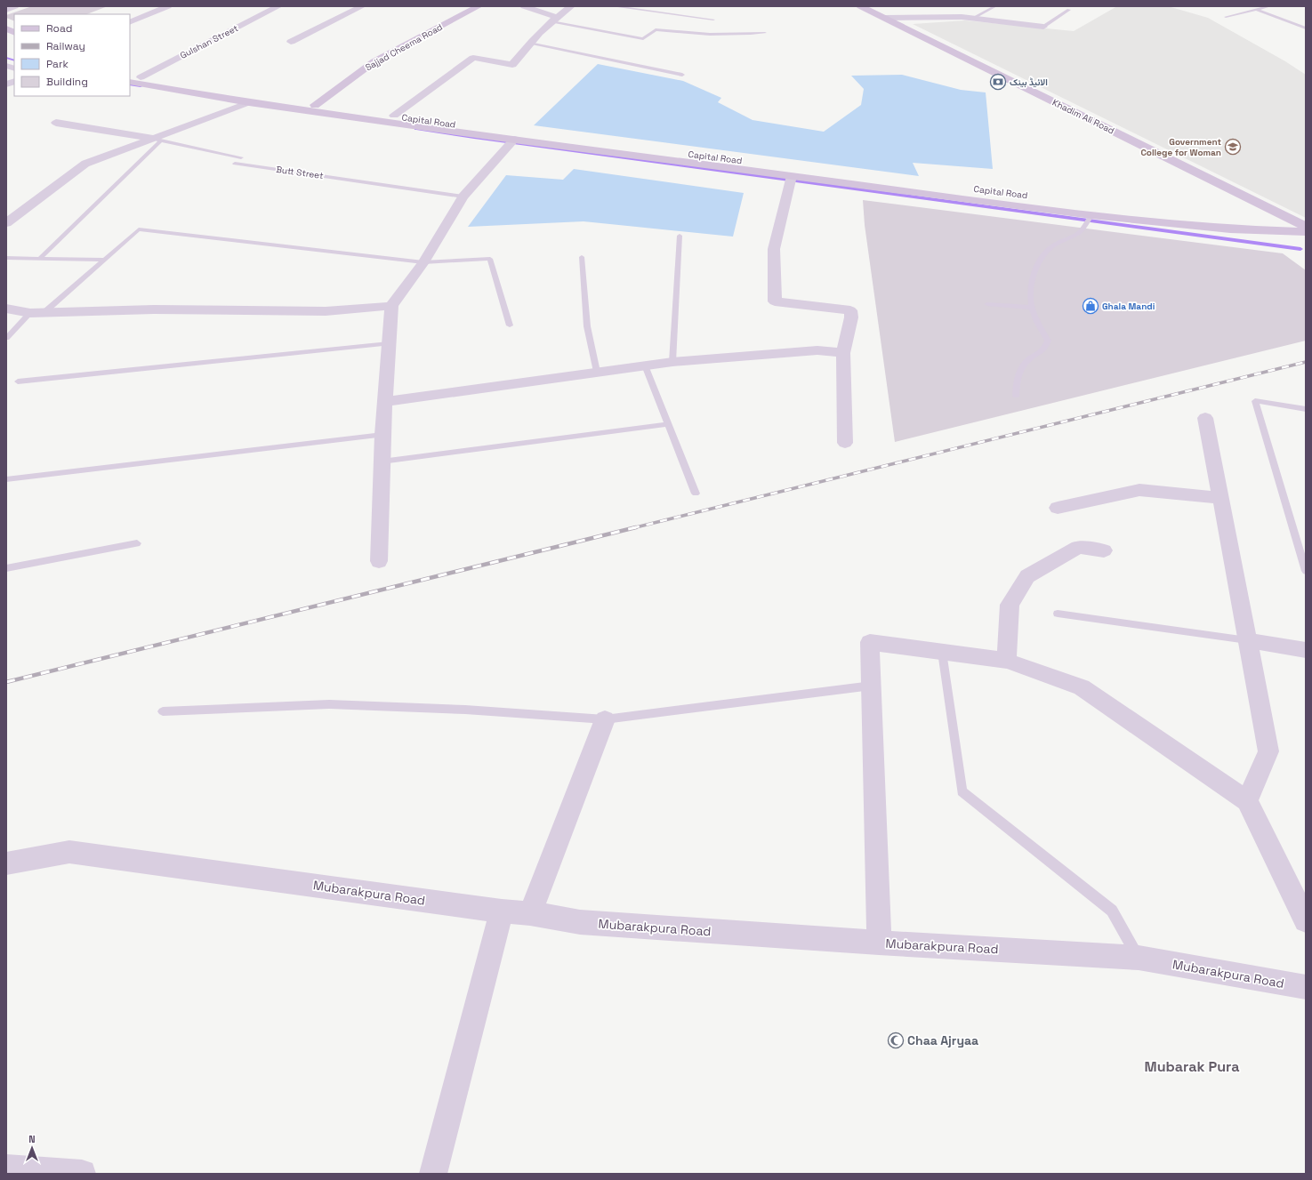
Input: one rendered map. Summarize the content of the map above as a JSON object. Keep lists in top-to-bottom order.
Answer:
{
  "streets": {
    "street": [
      "Gulshan Street",
      "Sajjad Cheema Road",
      "Khadim Ali Road",
      "Capital Road",
      "Mubarakpura Road"
    ],
    "lane": ["Butt Street"]
  },
  "crossings": [
    ["Gulshan Street", "Capital Road"],
    ["Sajjad Cheema Road", "Capital Road"]
  ],
  "districts": ["Mubarak Pura"],
  "places": {
    "bank": ["الائیڈ بینک"],
    "school or university": ["Government College for Woman"],
    "shop": ["Ghala Mandi"],
    "mosque": ["Chaa Ajryaa"]
  },
  "legend": [
    "Road",
    "Railway",
    "Park",
    "Building"
  ],
  "north": "top"
}
